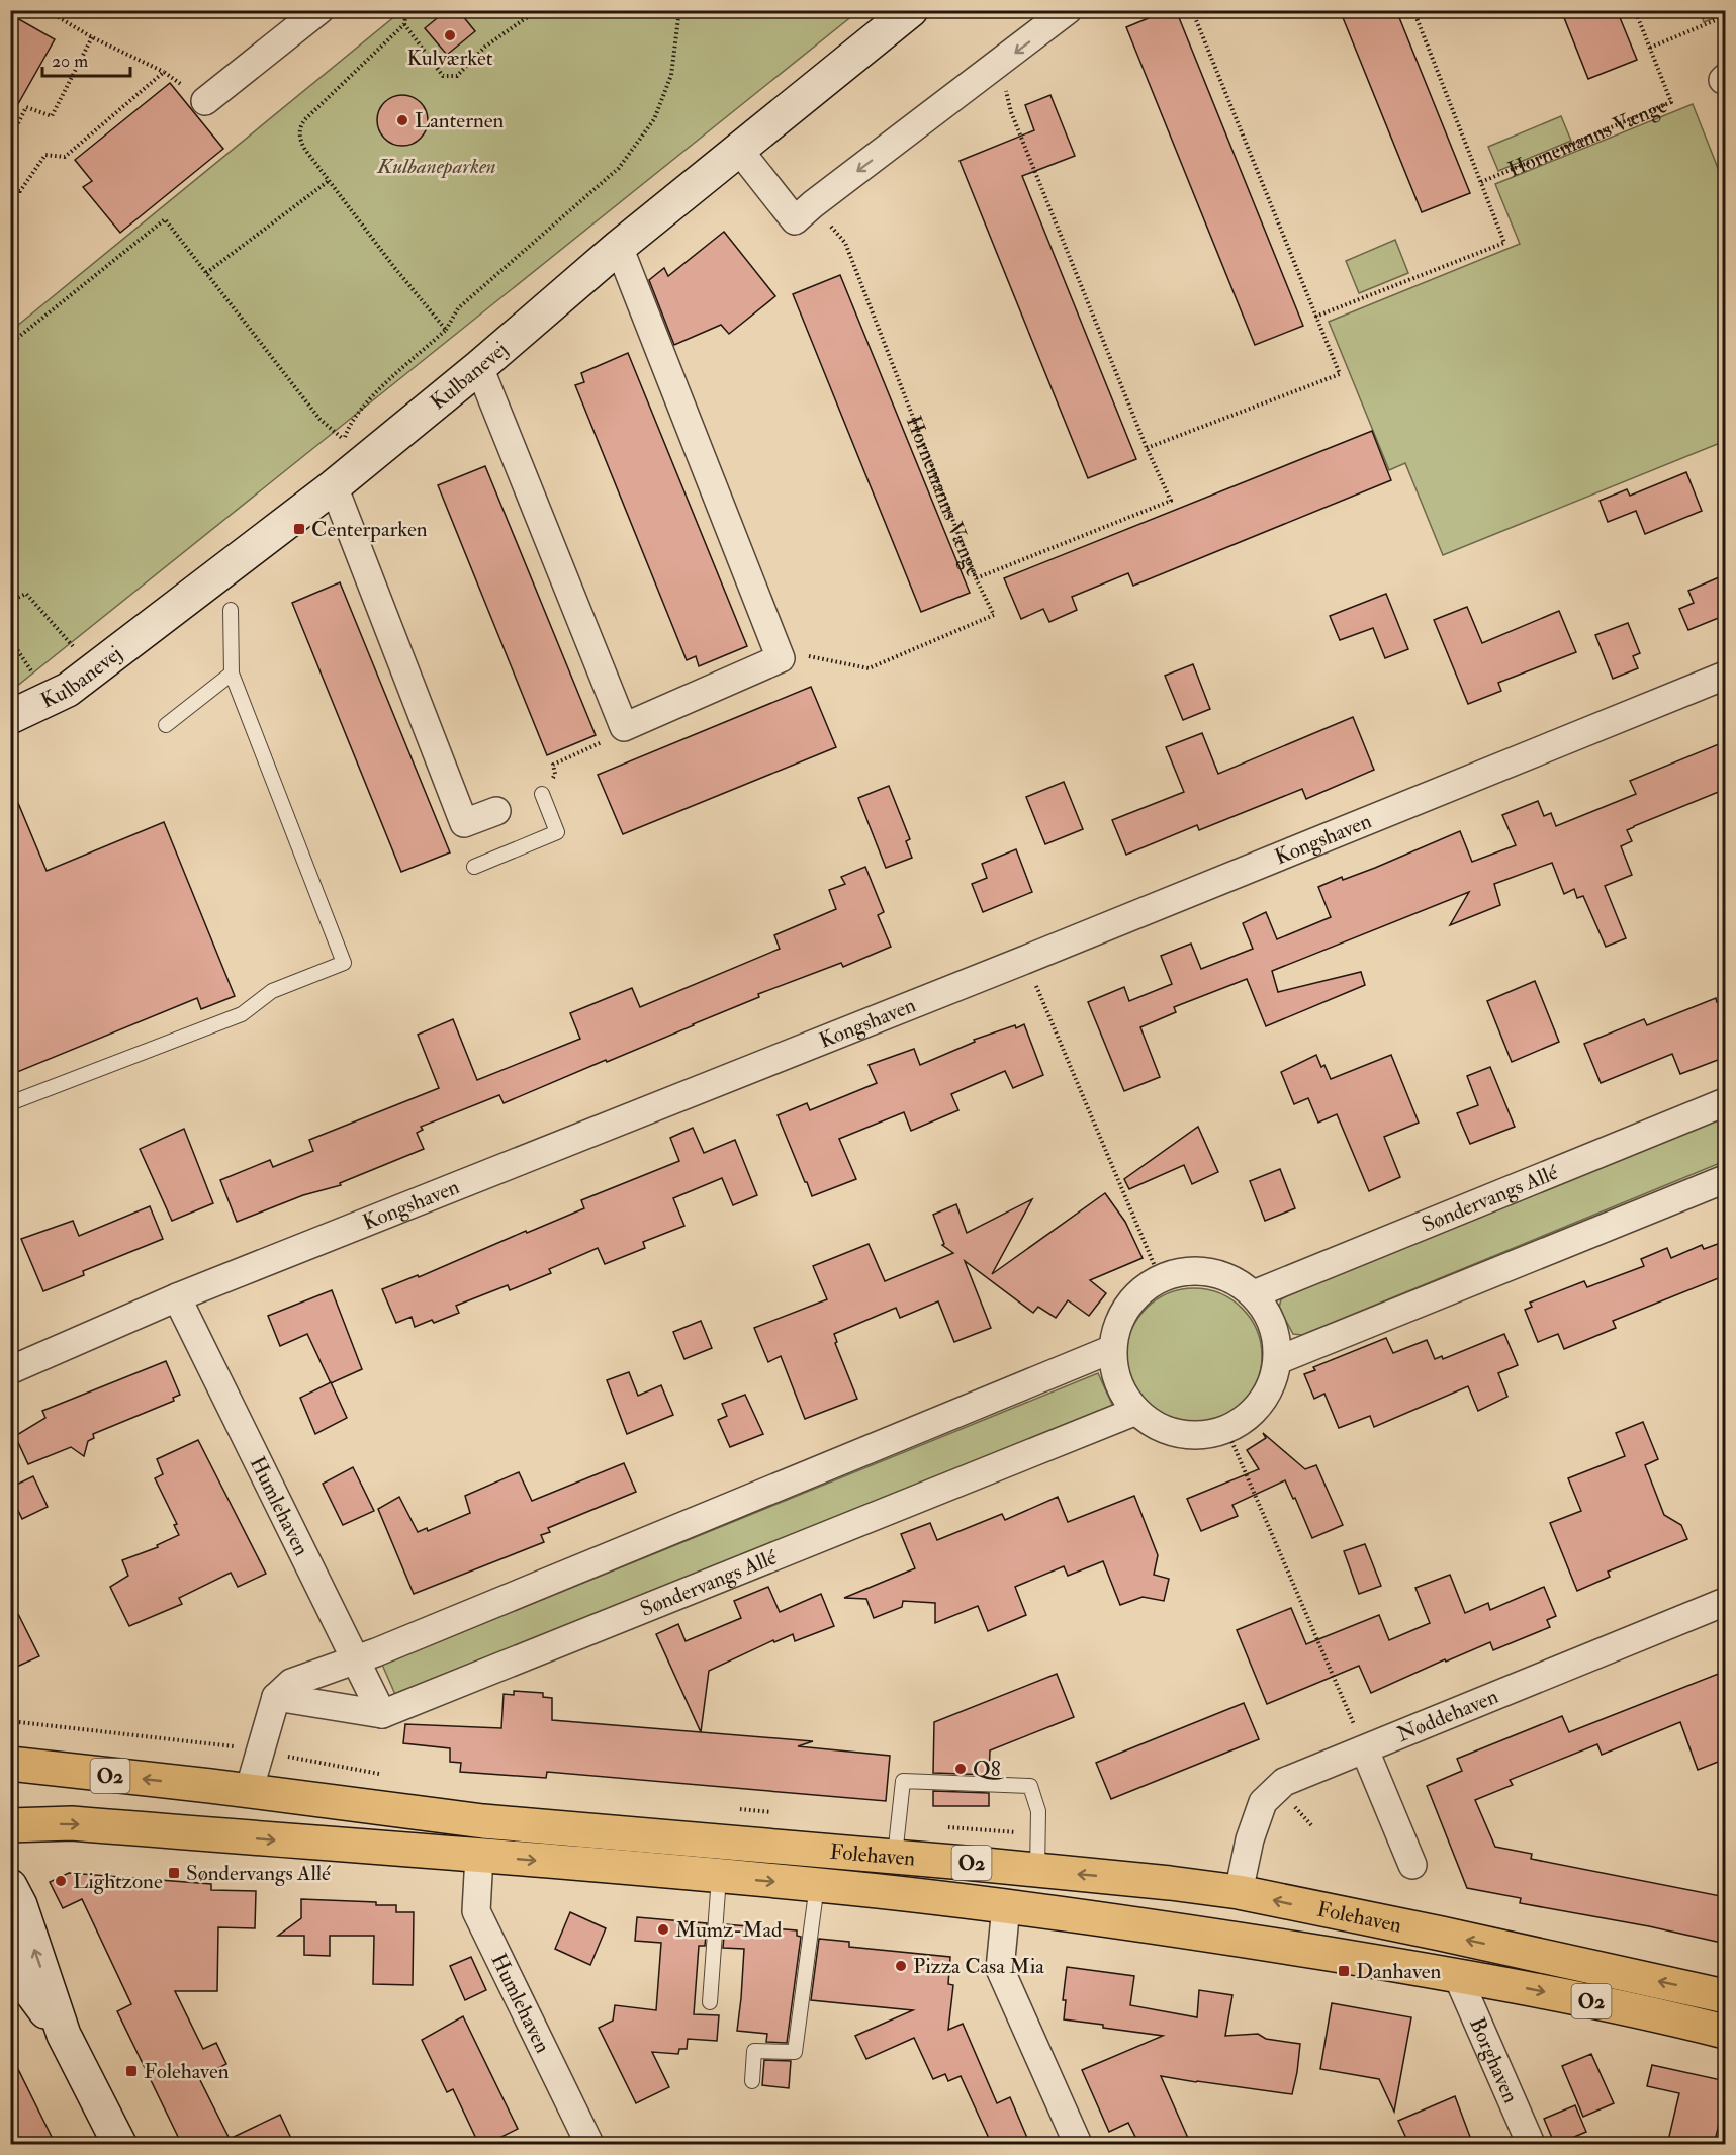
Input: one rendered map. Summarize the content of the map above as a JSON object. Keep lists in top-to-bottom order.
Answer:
{
  "streets": {
    "main road": ["O2", "Folehaven"],
    "street": [
      "Kulbanevej",
      "Kongshaven",
      "Søndervangs Allé",
      "Humlehaven",
      "Nøddehaven",
      "Borghaven"
    ],
    "path": ["Hornemanns Vænge"]
  },
  "crossings": [
    ["Kongshaven", "Humlehaven"],
    ["Søndervangs Allé", "Humlehaven"],
    ["Humlehaven", "Folehaven"],
    ["Nøddehaven", "Folehaven"],
    ["Folehaven", "Borghaven"]
  ],
  "parks": ["Kulbaneparken"],
  "places": {
    "other": [
      "Kulværket",
      "Lanternen",
      "Q8",
      "Lightzone",
      "Mumz-Mad",
      "Pizza Casa Mia"
    ],
    "transit": [
      "Centerparken",
      "Søndervangs Allé",
      "Danhaven",
      "Folehaven"
    ]
  },
  "scale_bar": "20 m"
}
